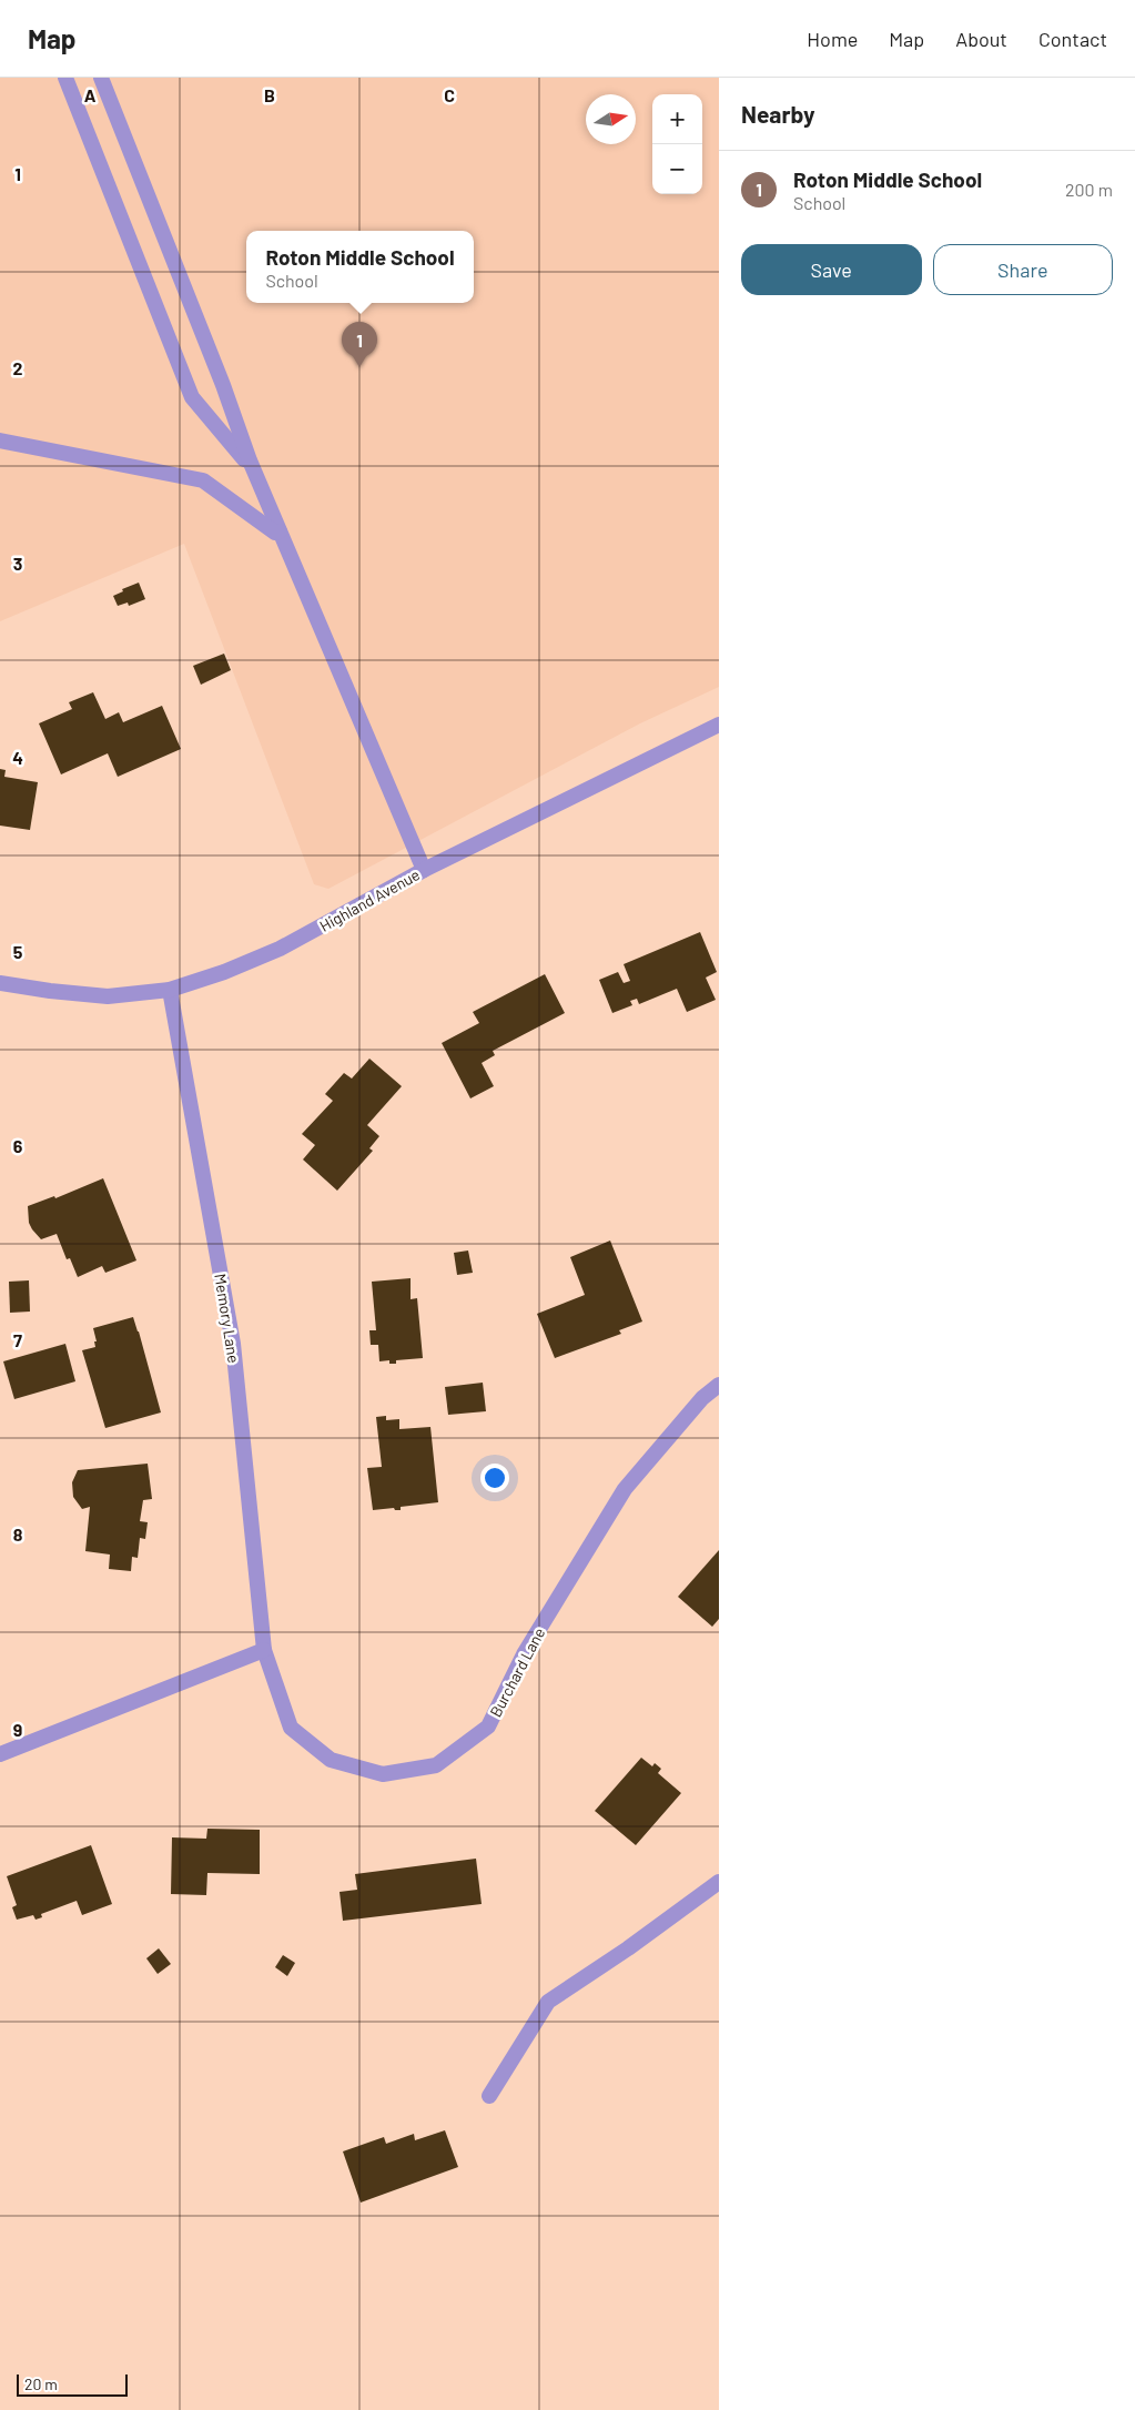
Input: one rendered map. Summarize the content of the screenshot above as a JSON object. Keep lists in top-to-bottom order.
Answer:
{
  "streets": {
    "street": ["Highland Avenue", "Memory Lane", "Burchard Lane"]
  },
  "crossings": [
    ["Highland Avenue", "Memory Lane"],
    ["Memory Lane", "Burchard Lane"]
  ],
  "scale_bar": "20 m",
  "north": "right",
  "page": {
    "header": "Map",
    "nav": [
      "Home",
      "Map",
      "About",
      "Contact"
    ],
    "heading": "Nearby",
    "map_buttons": ["+", "−"],
    "list": [
      {
        "mark": "1",
        "name": "Roton Middle School",
        "note": "School",
        "value": "200 m"
      }
    ],
    "buttons": ["Save", "Share"],
    "popup": ["Roton Middle School", "School"],
    "pins": "1",
    "scale": "20 m"
  },
  "grid": {
    "columns": ["A", "B", "C"],
    "rows": [
      "1",
      "2",
      "3",
      "4",
      "5",
      "6",
      "7",
      "8",
      "9"
    ]
  }
}
